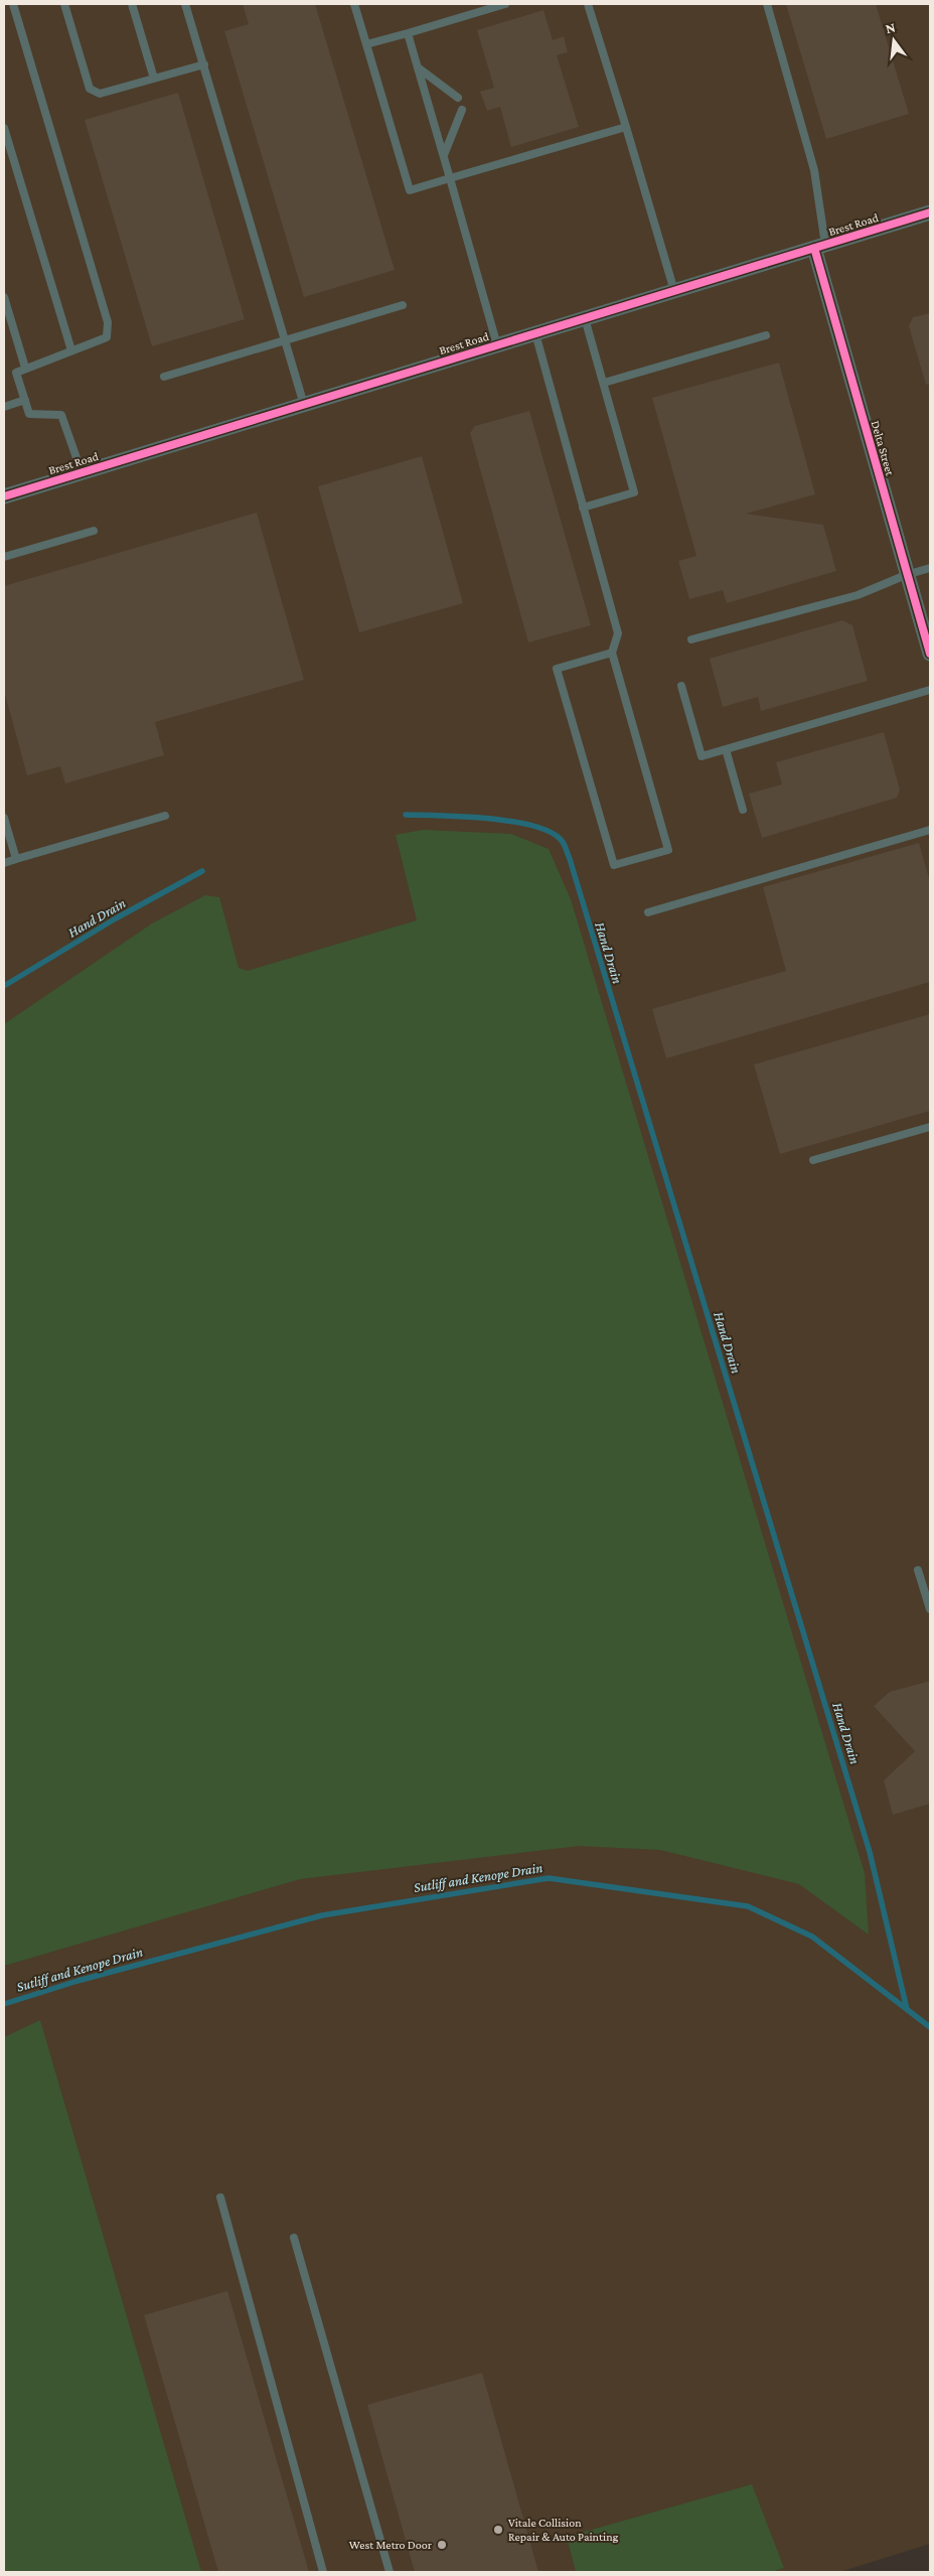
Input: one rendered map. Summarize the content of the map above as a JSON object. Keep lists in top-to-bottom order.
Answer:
{
  "streets": {
    "street": ["Brest Road", "Delta Street"]
  },
  "crossings": [
    ["Brest Road", "Delta Street"]
  ],
  "water": ["Hand Drain", "Sutliff and Kenope Drain"],
  "places": ["Vitale Collision Repair & Auto Painting", "West Metro Door"],
  "north": "top"
}
